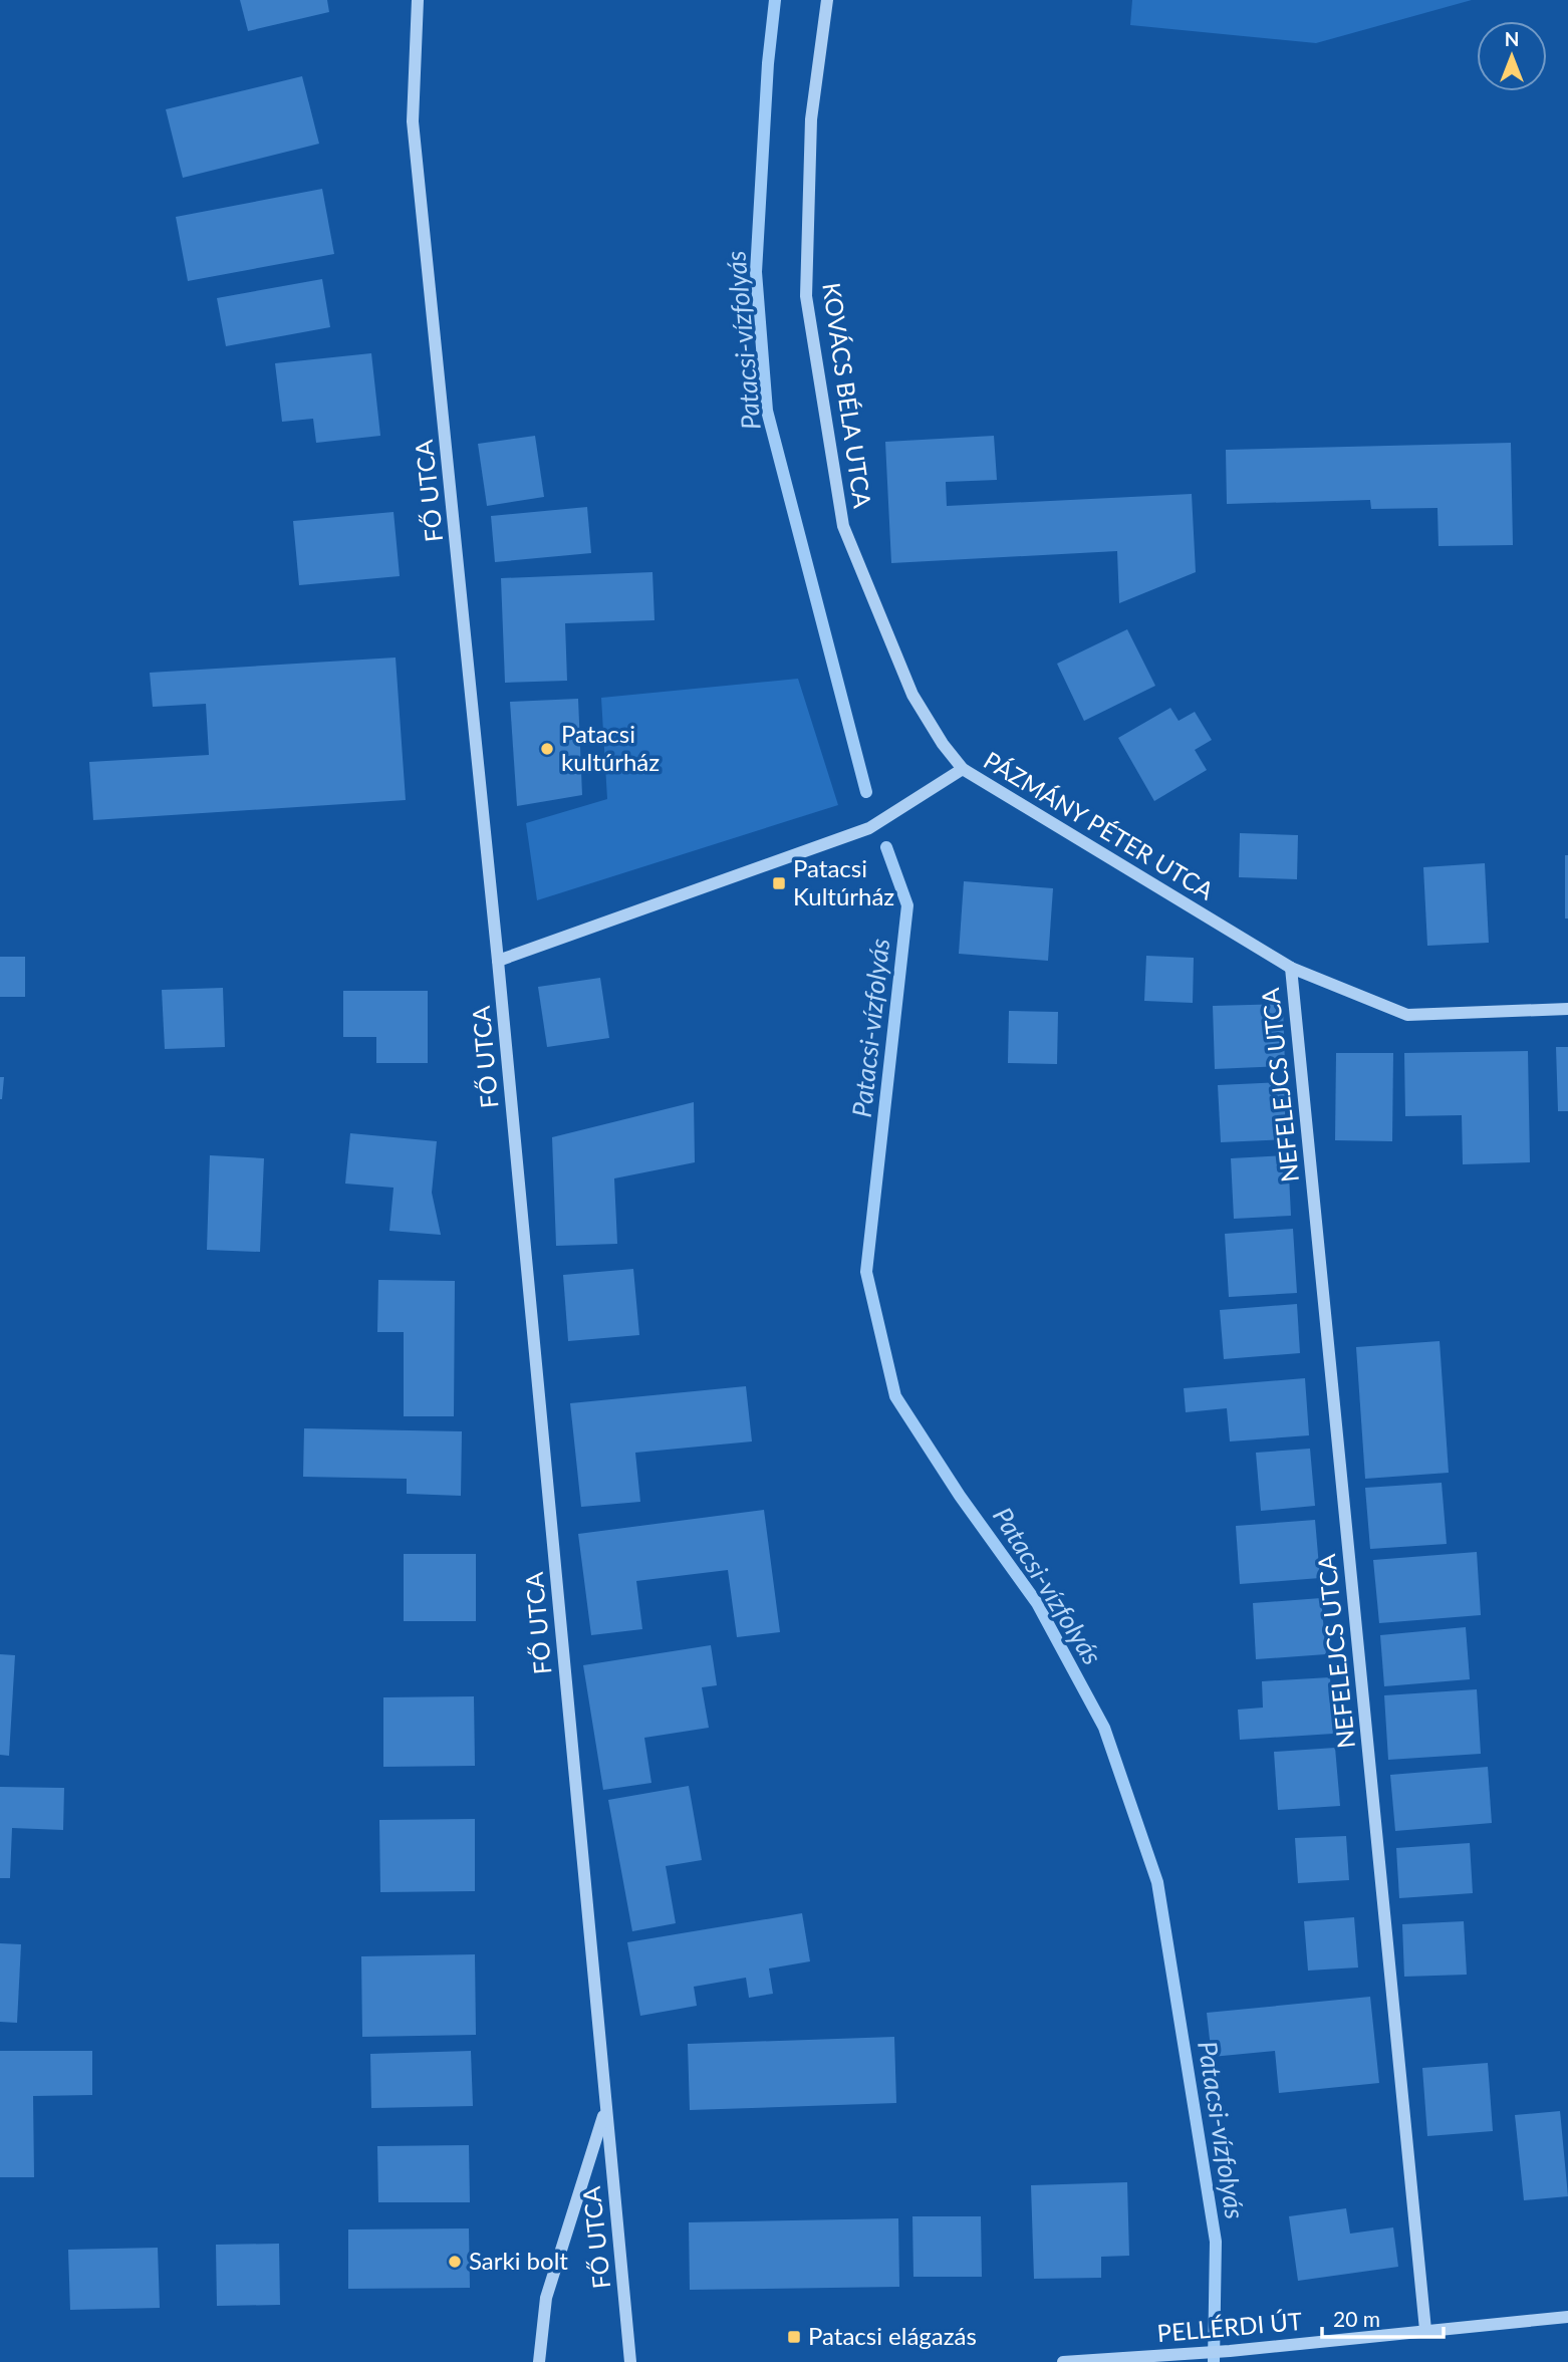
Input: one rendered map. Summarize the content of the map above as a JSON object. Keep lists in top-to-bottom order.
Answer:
{
  "streets": {
    "street": [
      "KOVÁCS BÉLA UTCA",
      "FŐ UTCA",
      "PÁZMÁNY PÉTER UTCA",
      "NEFELEJCS UTCA",
      "PELLÉRDI ÚT"
    ]
  },
  "crossings": [
    ["KOVÁCS BÉLA UTCA", "PÁZMÁNY PÉTER UTCA"],
    ["FŐ UTCA", "PÁZMÁNY PÉTER UTCA"],
    ["PÁZMÁNY PÉTER UTCA", "NEFELEJCS UTCA"],
    ["NEFELEJCS UTCA", "PELLÉRDI ÚT"]
  ],
  "water": ["Patacsi-vízfolyás"],
  "places": {
    "other": ["Patacsi kultúrház", "Sarki bolt"],
    "transit": ["Patacsi Kultúrház", "Patacsi elágazás"]
  },
  "scale_bar": "20 m",
  "north": "top"
}
